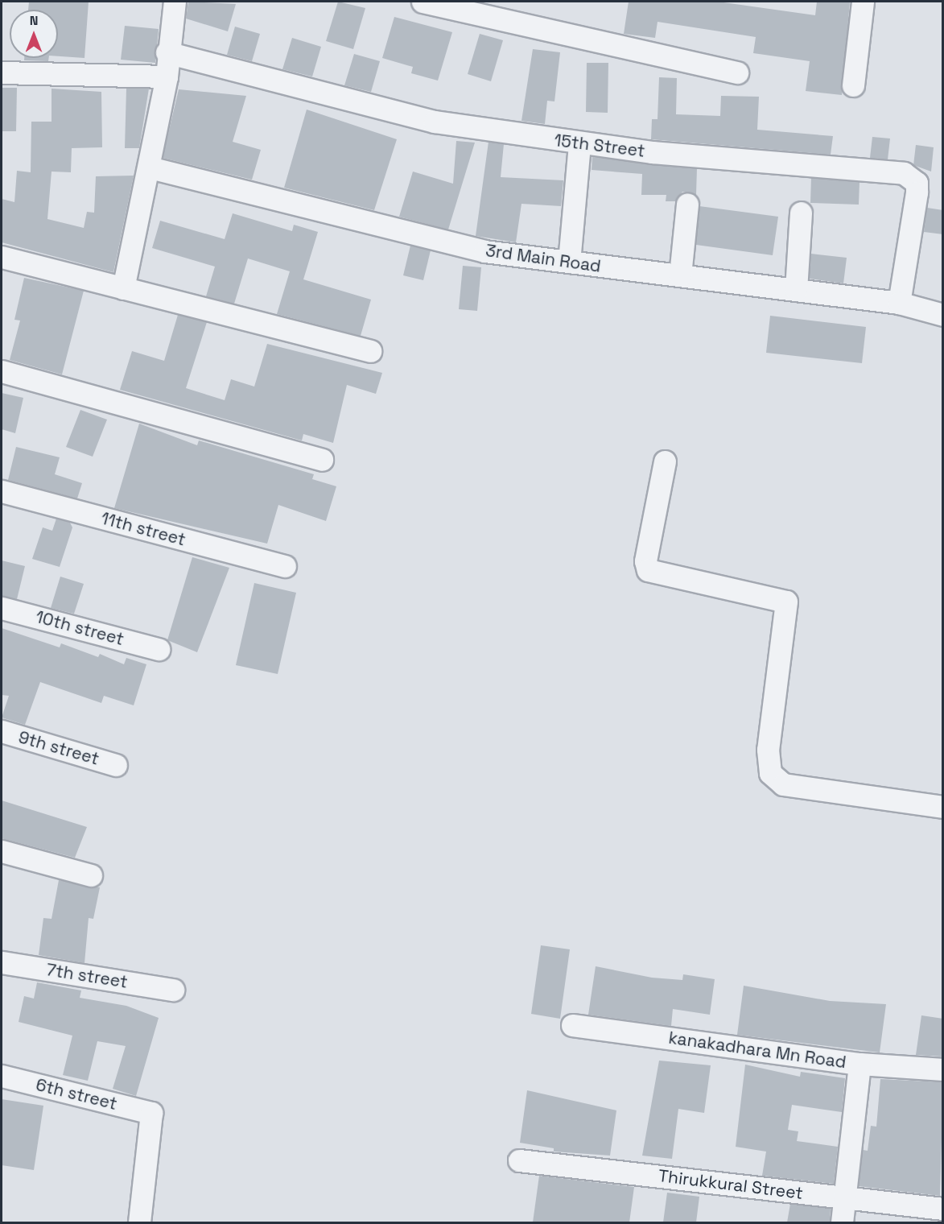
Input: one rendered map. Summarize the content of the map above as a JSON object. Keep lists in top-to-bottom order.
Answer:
{
  "streets": {
    "street": [
      "15th Street",
      "3rd Main Road",
      "11th street",
      "10th street",
      "9th street",
      "7th street",
      "kanakadhara Mn Road",
      "6th street",
      "Thirukkural Street"
    ]
  },
  "crossings": [
    ["15th Street", "3rd Main Road"]
  ],
  "north": "top"
}
